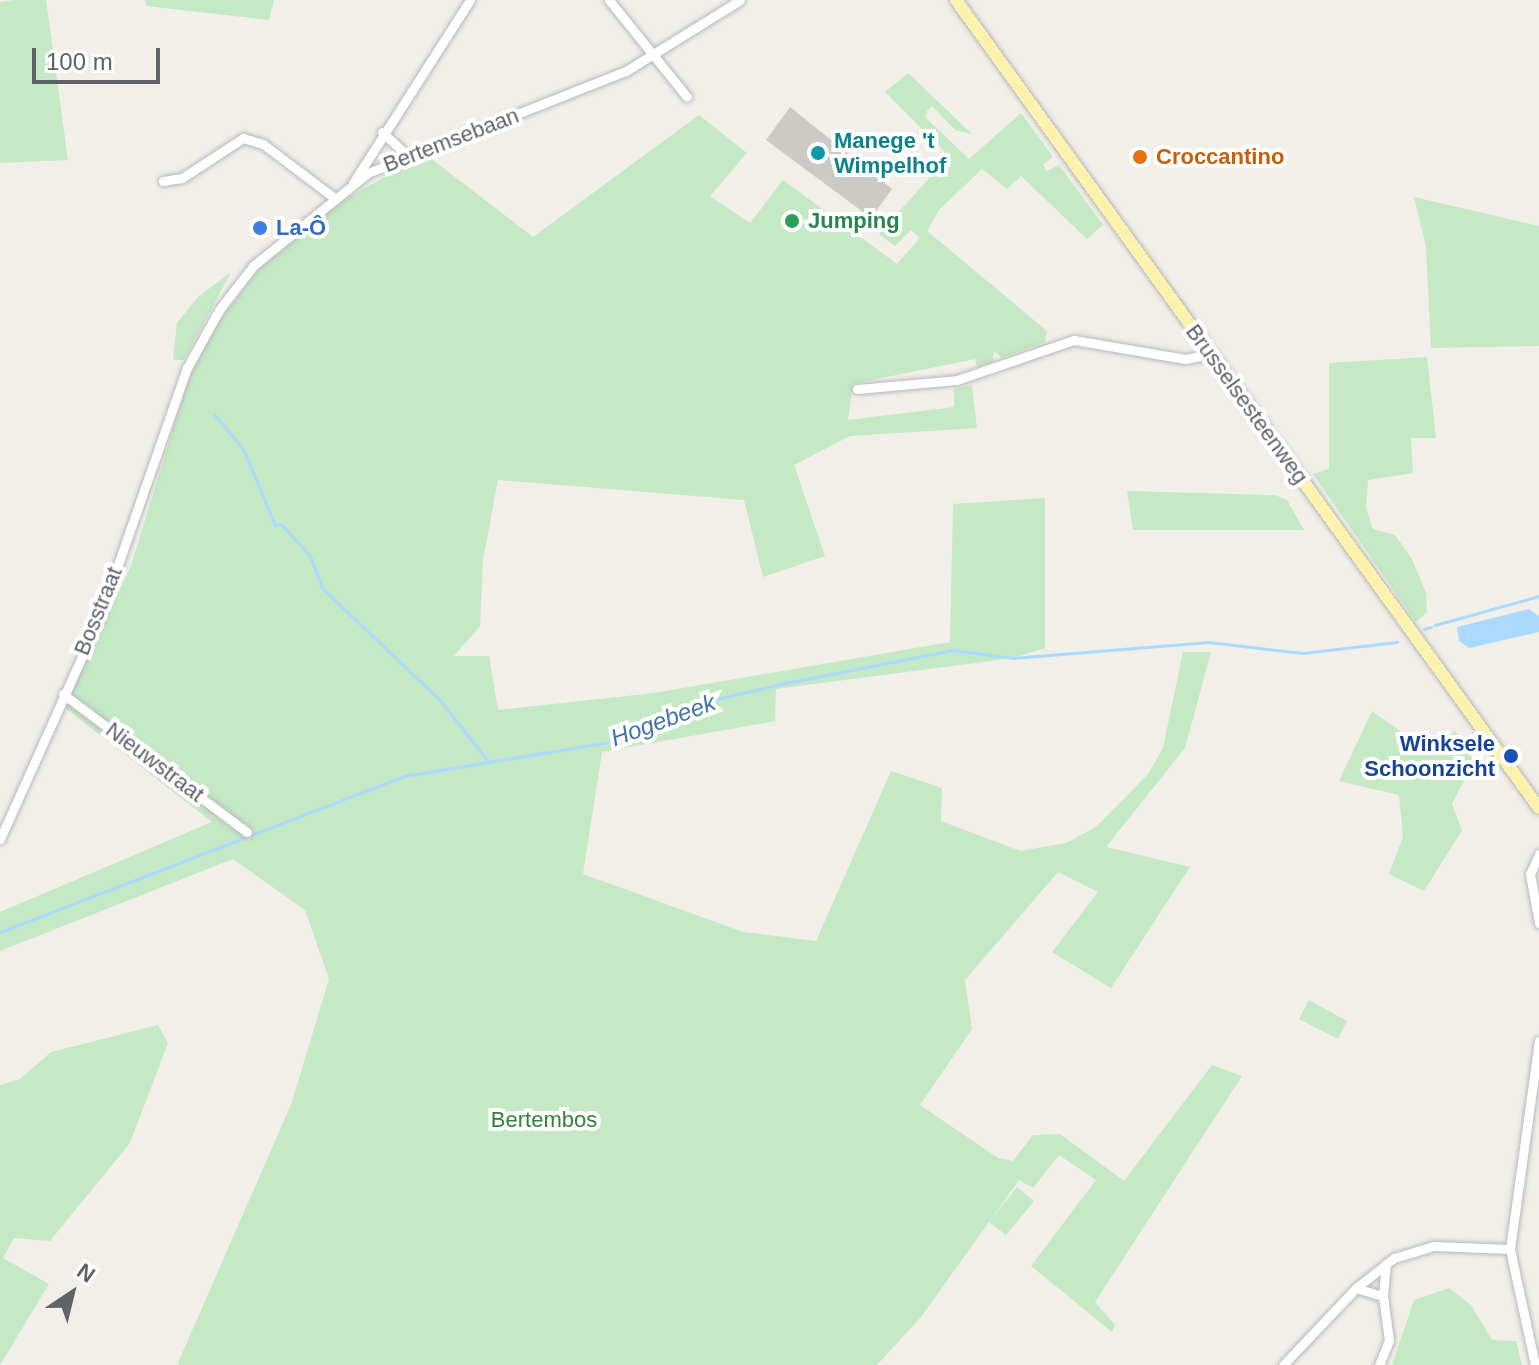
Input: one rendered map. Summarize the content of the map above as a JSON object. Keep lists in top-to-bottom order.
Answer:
{
  "streets": {
    "main road": ["Brusselsesteenweg"],
    "street": ["Bertemsebaan", "Bosstraat", "Nieuwstraat"]
  },
  "crossings": [
    ["Bertemsebaan", "Bosstraat"],
    ["Bosstraat", "Nieuwstraat"]
  ],
  "water": ["Hogebeek"],
  "parks": ["Bertembos"],
  "places": [
    "Manege 't Wimpelhof",
    "Croccantino",
    "Jumping",
    "La-Ô",
    "Winksele Schoonzicht"
  ],
  "scale_bar": "100 m",
  "north": "top right"
}
